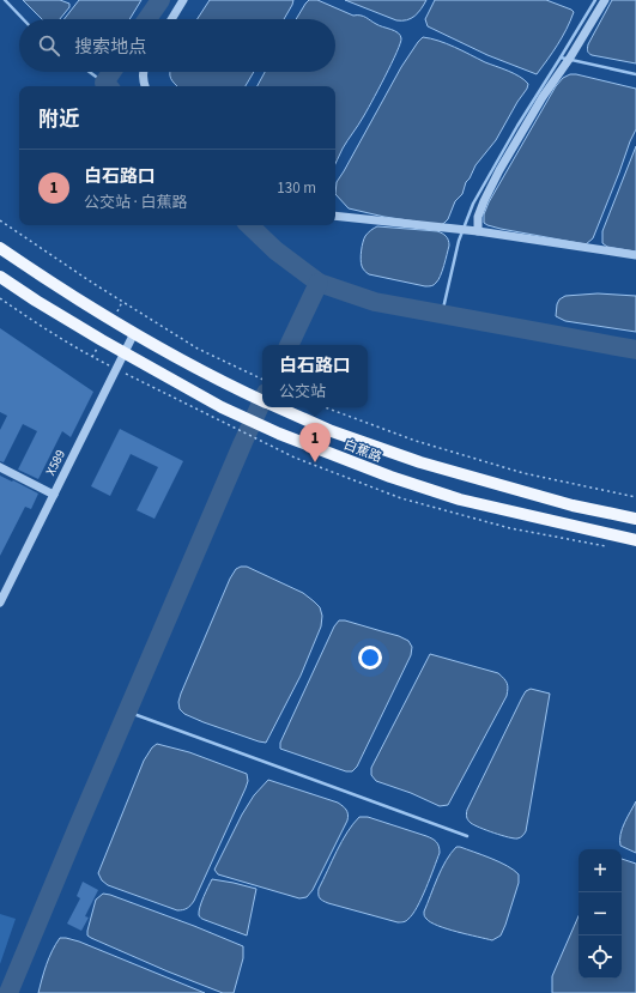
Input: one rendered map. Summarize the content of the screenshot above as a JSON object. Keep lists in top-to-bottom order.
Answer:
{
  "streets": {
    "main road": ["白蕉路"],
    "street": ["X589"]
  },
  "crossings": [
    ["白蕉路", "X589"]
  ],
  "page": {
    "search": "搜索地点",
    "heading": "附近",
    "list": [
      {
        "mark": "1",
        "name": "白石路口",
        "note": "公交站 · 白蕉路",
        "value": "130 m"
      }
    ],
    "popup": ["白石路口", "公交站"],
    "pins": "1",
    "map_buttons": ["+", "−"]
  }
}
